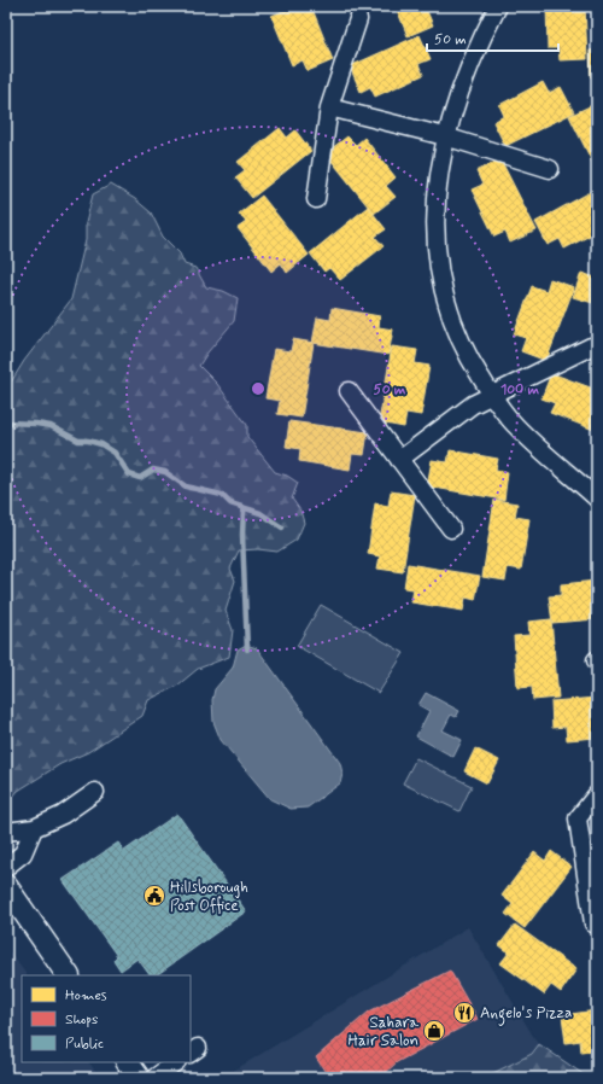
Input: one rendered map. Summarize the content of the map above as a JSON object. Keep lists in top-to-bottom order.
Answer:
{
  "places": {
    "public building": ["Hillsborough Post Office"],
    "restaurant": ["Angelo's Pizza"],
    "shop": ["Sahara Hair Salon"]
  },
  "legend": ["Homes", "Shops", "Public"],
  "scale_bar": "50 m",
  "rings": ["50 m", "100 m"]
}
